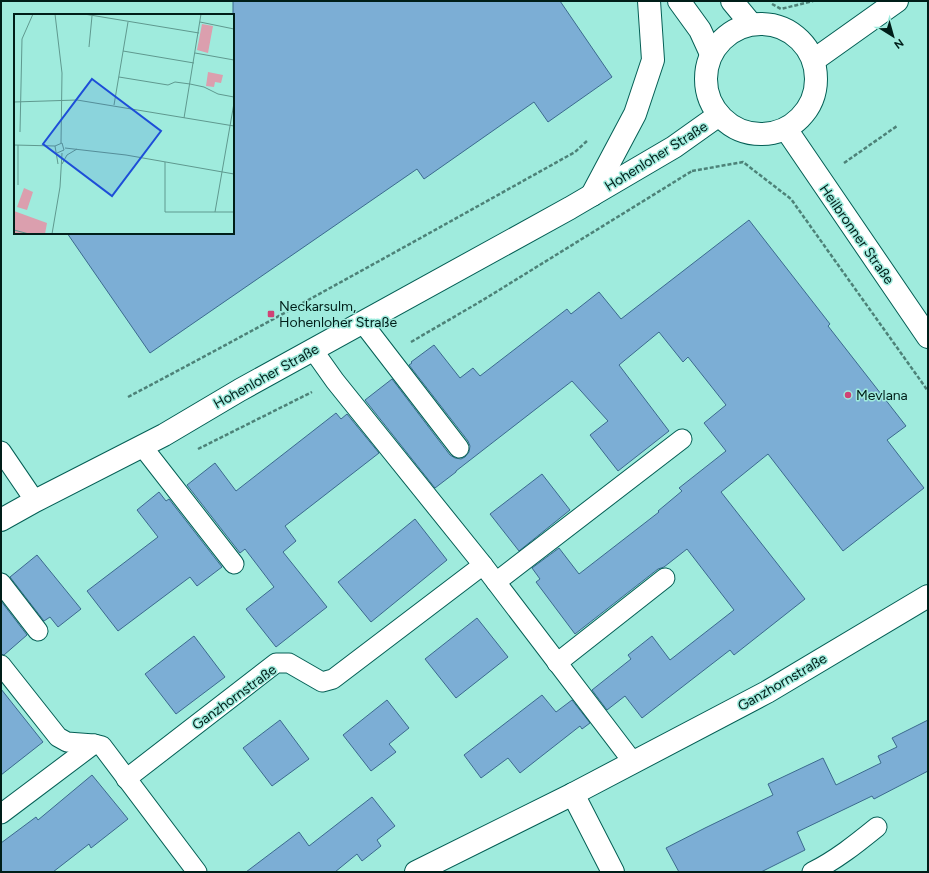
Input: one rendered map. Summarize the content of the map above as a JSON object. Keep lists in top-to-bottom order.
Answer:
{
  "streets": {
    "street": ["Hohenloher Straße", "Heilbronner Straße", "Ganzhornstraße"]
  },
  "crossings": [
    ["Hohenloher Straße", "Heilbronner Straße"]
  ],
  "places": {
    "transit": ["Neckarsulm, Hohenloher Straße"],
    "other": ["Mevlana"]
  },
  "north": "bottom right"
}
